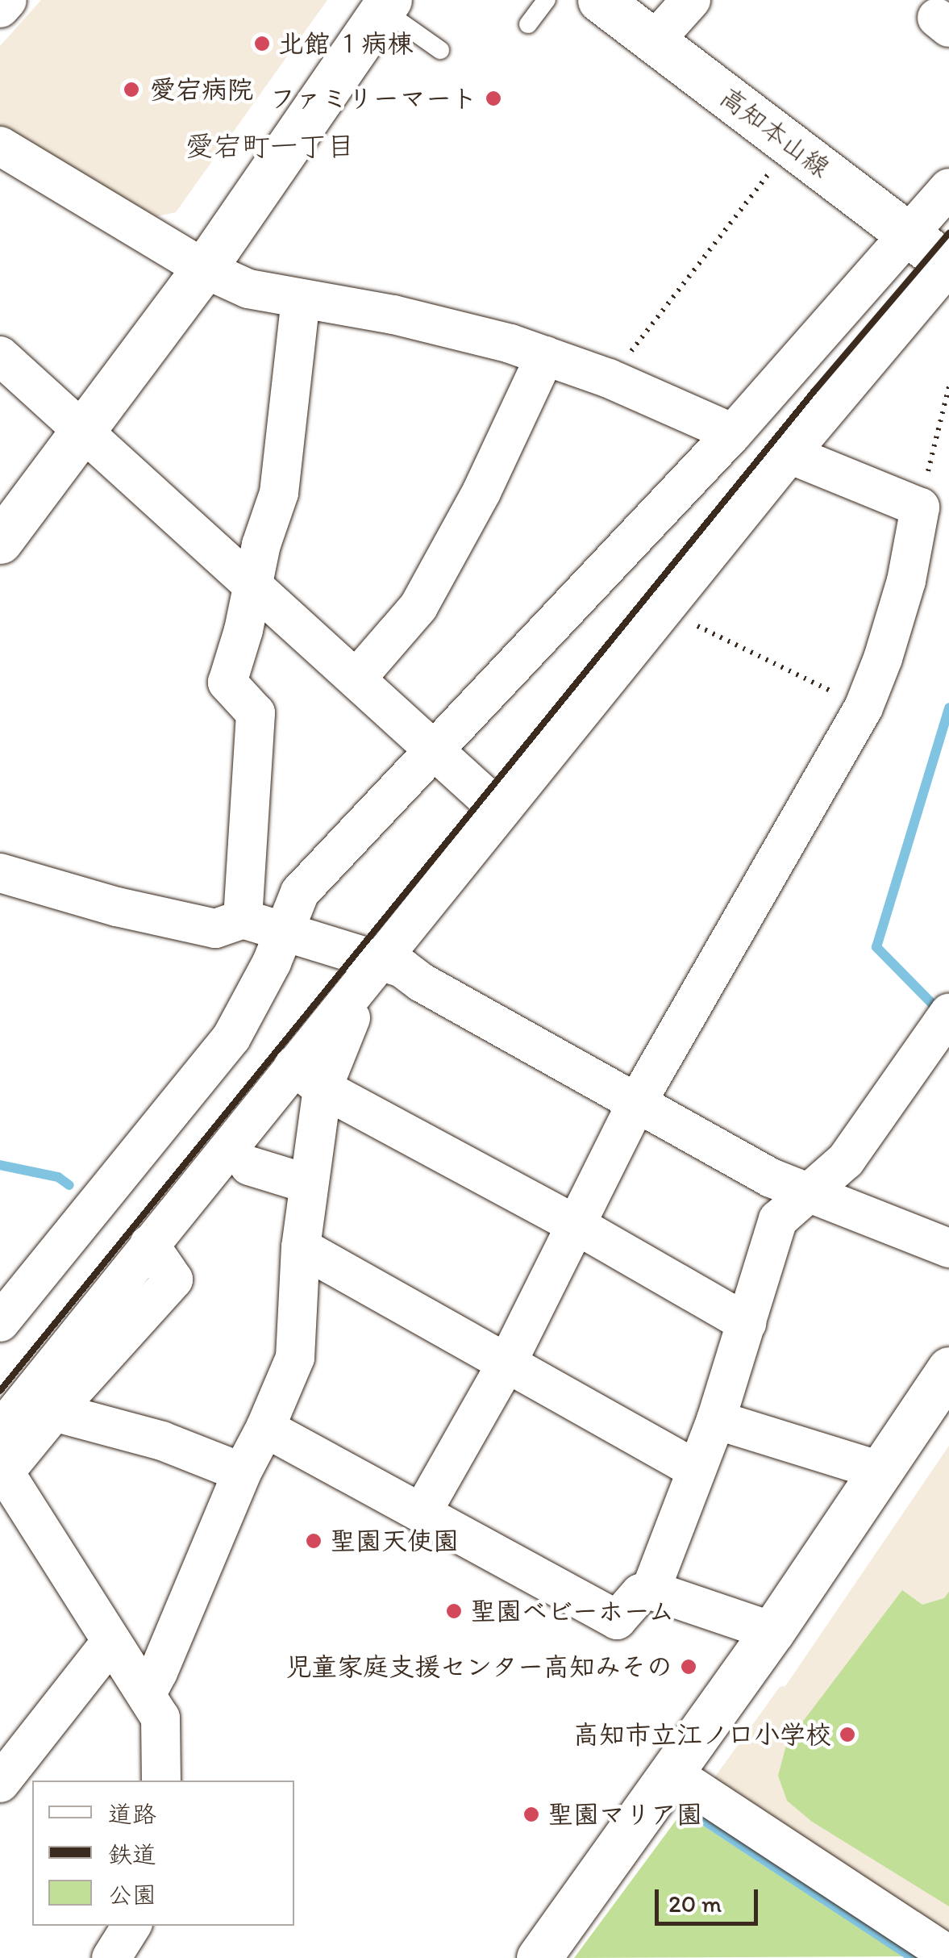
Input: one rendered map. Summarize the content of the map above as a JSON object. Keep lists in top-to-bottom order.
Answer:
{
  "streets": {
    "street": ["高知本山線"]
  },
  "districts": ["愛宕町一丁目"],
  "places": [
    "北館 １病棟",
    "愛宕病院",
    "ファミリーマート",
    "聖園天使園",
    "聖園ベビーホーム",
    "児童家庭支援センター高知みその",
    "高知市立江ノ口小学校",
    "聖園マリア園"
  ],
  "legend": ["道路", "鉄道", "公園"],
  "scale_bar": "20 m"
}
